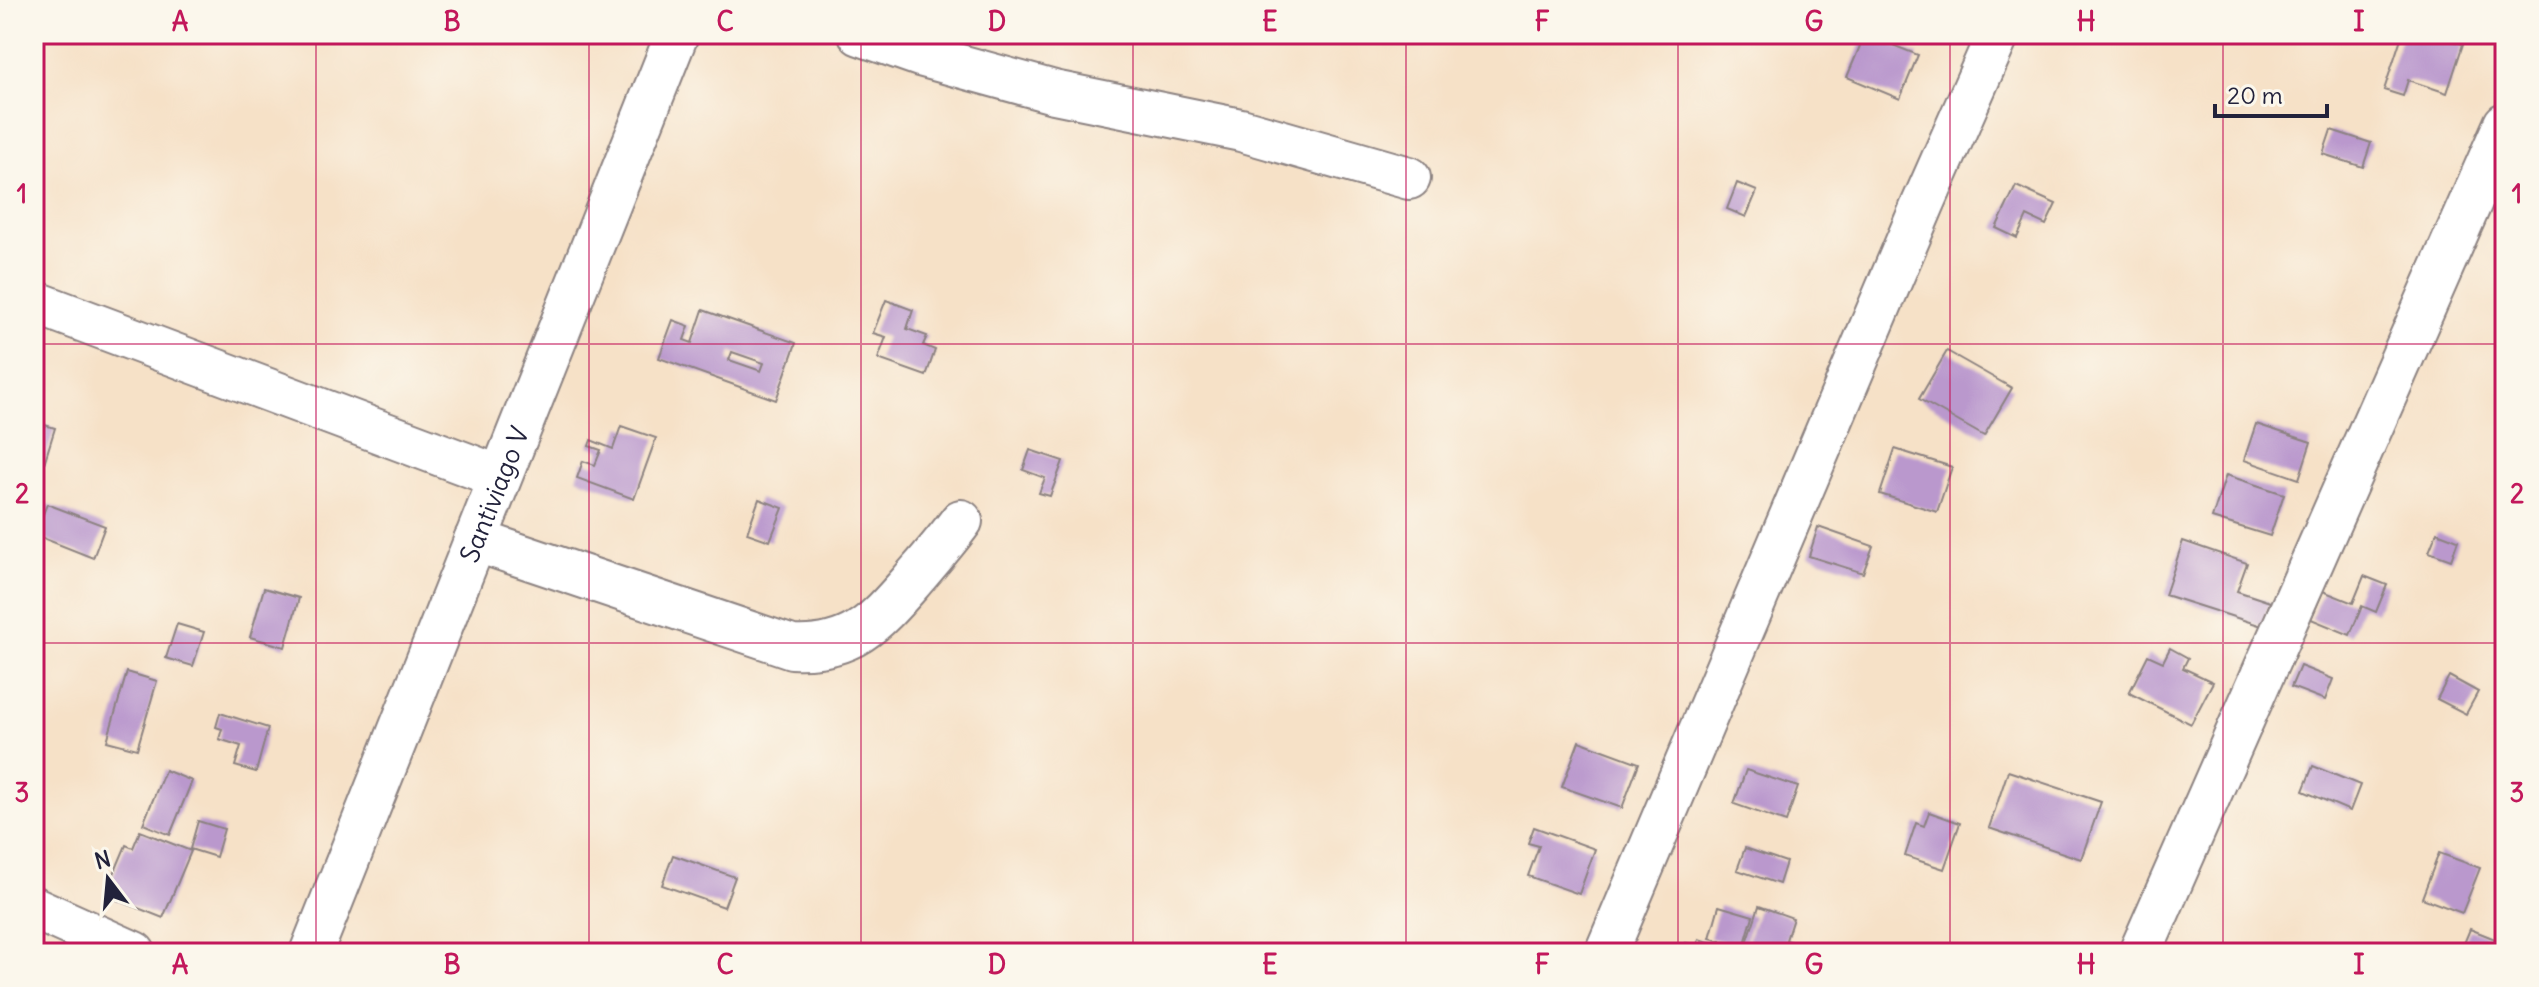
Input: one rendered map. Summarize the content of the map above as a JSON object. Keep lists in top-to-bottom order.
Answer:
{
  "streets": {
    "street": ["Santiviago V"]
  },
  "scale_bar": "20 m",
  "north": "top",
  "grid": {
    "columns": [
      "A",
      "B",
      "C",
      "D",
      "E",
      "F",
      "G",
      "H",
      "I"
    ],
    "rows": ["1", "2", "3"]
  }
}
